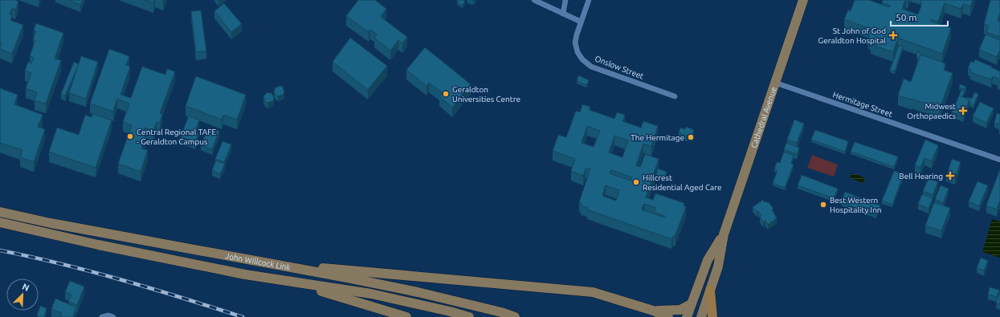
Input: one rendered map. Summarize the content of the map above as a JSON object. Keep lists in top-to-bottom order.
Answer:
{
  "streets": {
    "main road": ["Cathedral Avenue", "John Willcock Link"],
    "street": ["Onslow Street", "Hermitage Street"]
  },
  "crossings": [
    ["Hermitage Street", "Cathedral Avenue"]
  ],
  "places": {
    "health": ["St John of God Geraldton Hospital", "Midwest Orthopaedics", "Bell Hearing"],
    "other": [
      "Geraldton Universities Centre",
      "Central Regional TAFE - Geraldton Campus",
      "The Hermitage",
      "Hillcrest Residential Aged Care",
      "Best Western Hospitality Inn"
    ]
  },
  "scale_bar": "50 m",
  "north": "top right"
}
